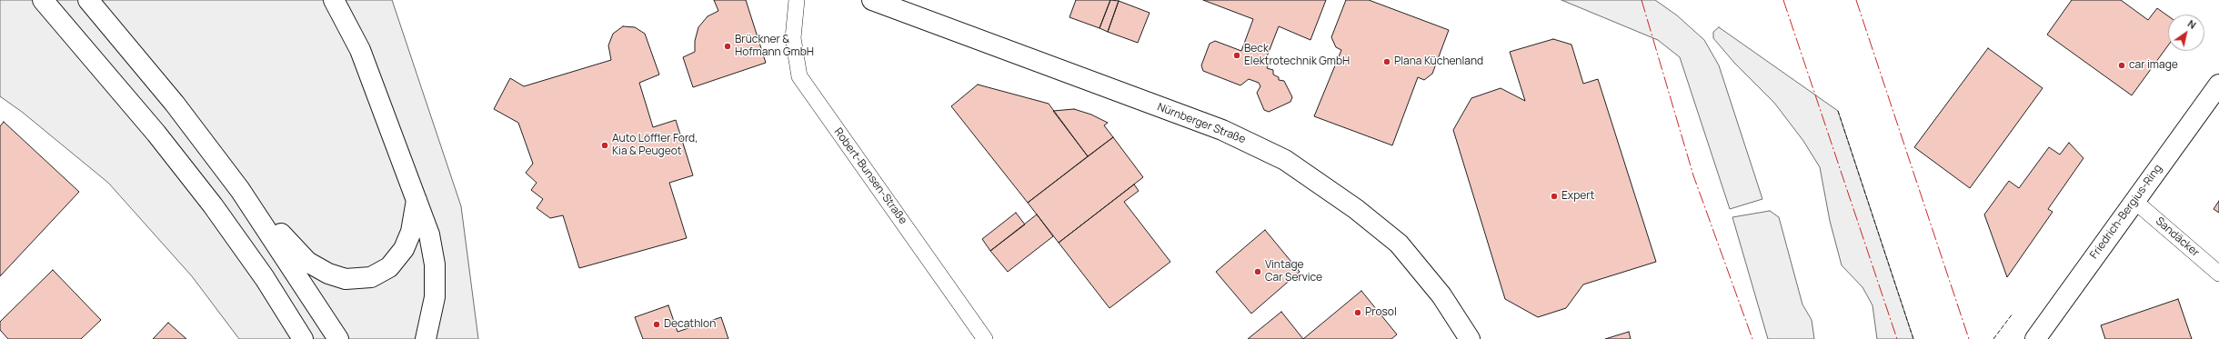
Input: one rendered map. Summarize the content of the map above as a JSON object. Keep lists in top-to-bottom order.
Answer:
{
  "streets": {
    "main road": ["Nürnberger Straße", "Friedrich-Bergius-Ring"],
    "street": ["Robert-Bunsen-Straße", "Sandäcker"]
  },
  "crossings": [
    ["Friedrich-Bergius-Ring", "Sandäcker"]
  ],
  "places": [
    "Brückner & Hofmann GmbH",
    "Beck Elektrotechnik GmbH",
    "Plana Küchenland",
    "car image",
    "Auto Löffler Ford, Kia & Peugeot",
    "Expert",
    "Vintage Car Service",
    "Prosol",
    "Decathlon"
  ],
  "north": "top right"
}
